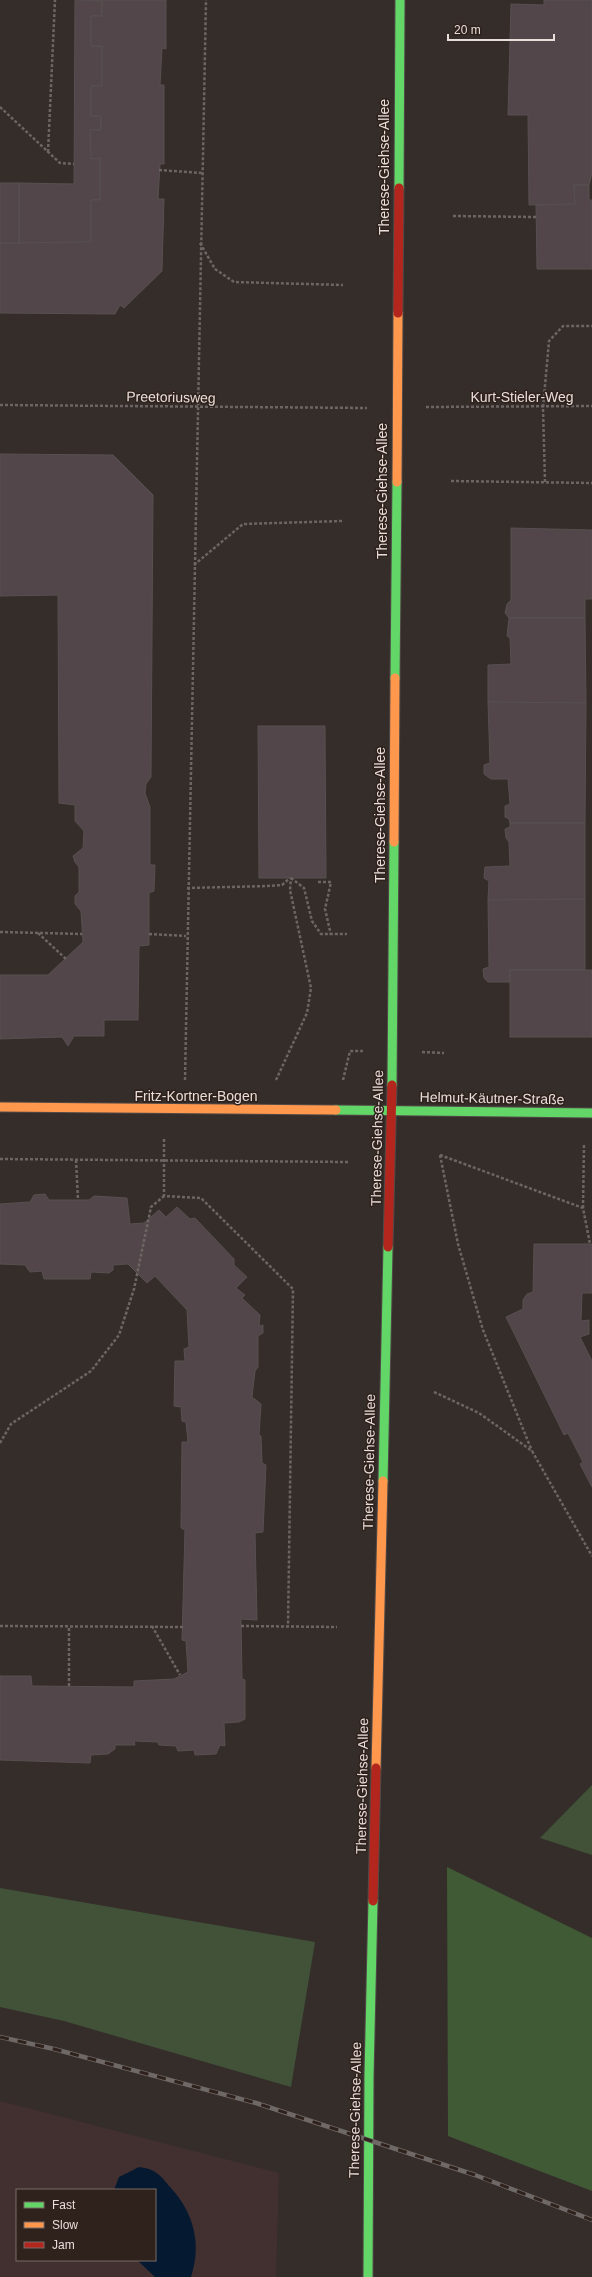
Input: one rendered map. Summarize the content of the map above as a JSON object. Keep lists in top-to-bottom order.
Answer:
{
  "streets": {
    "street": ["Therese-Giehse-Allee", "Fritz-Kortner-Bogen", "Helmut-Käutner-Straße"],
    "path": ["Preetoriusweg", "Kurt-Stieler-Weg"]
  },
  "crossings": [
    ["Therese-Giehse-Allee", "Fritz-Kortner-Bogen"],
    ["Therese-Giehse-Allee", "Helmut-Käutner-Straße"],
    ["Fritz-Kortner-Bogen", "Helmut-Käutner-Straße"]
  ],
  "legend": ["Fast", "Slow", "Jam"],
  "scale_bar": "20 m"
}
